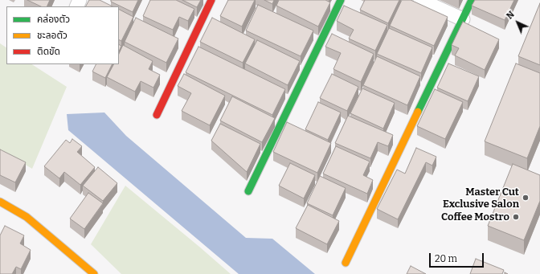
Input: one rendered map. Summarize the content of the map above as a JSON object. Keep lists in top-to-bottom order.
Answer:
{
  "places": ["Master Cut Exclusive Salon", "Coffee Mostro"],
  "legend": ["คล่องตัว", "ชะลอตัว", "ติดขัด"],
  "scale_bar": "20 m",
  "north": "top left"
}
